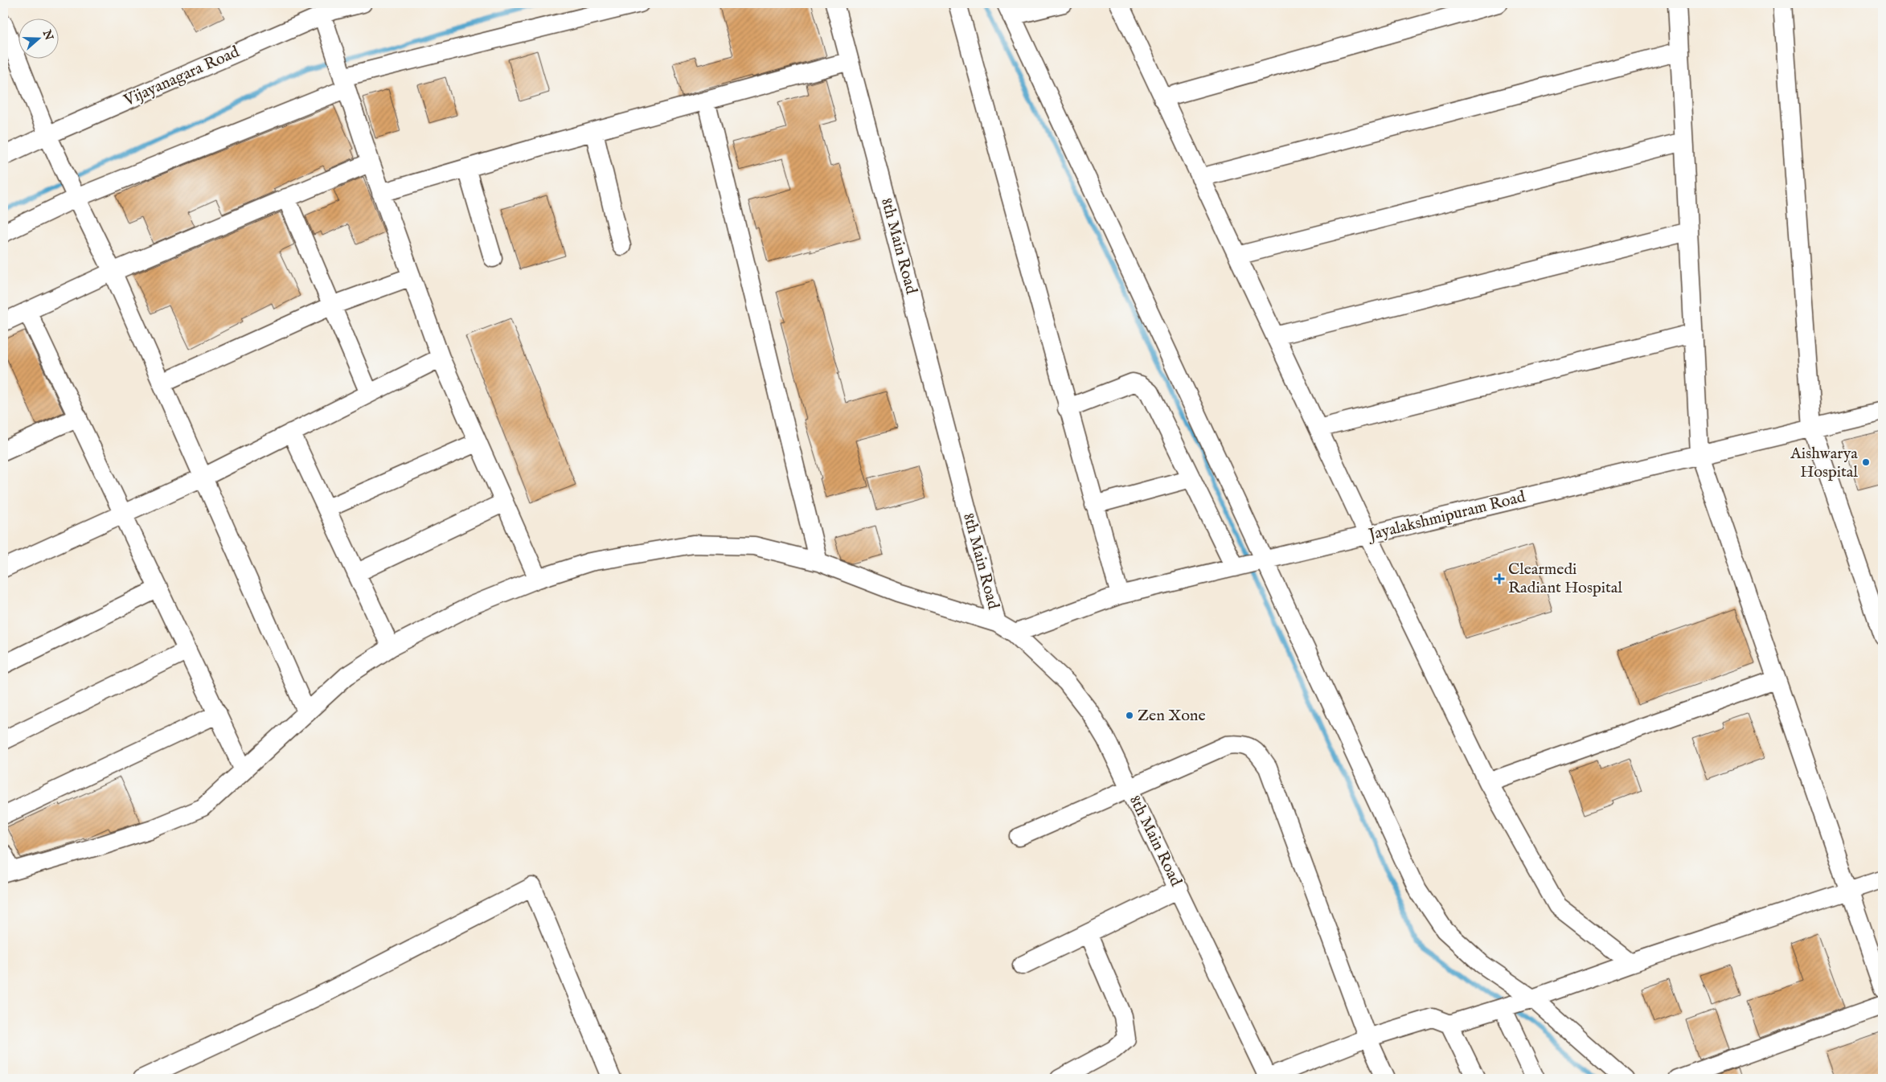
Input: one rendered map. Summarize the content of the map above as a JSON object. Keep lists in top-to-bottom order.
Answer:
{
  "streets": {
    "street": ["Vijayanagara Road", "8th Main Road", "Jayalakshmipuram Road"]
  },
  "crossings": [
    ["8th Main Road", "Jayalakshmipuram Road"]
  ],
  "places": {
    "other": ["Aishwarya Hospital", "Zen Xone"],
    "health": ["Clearmedi Radiant Hospital"]
  },
  "north": "right"
}
